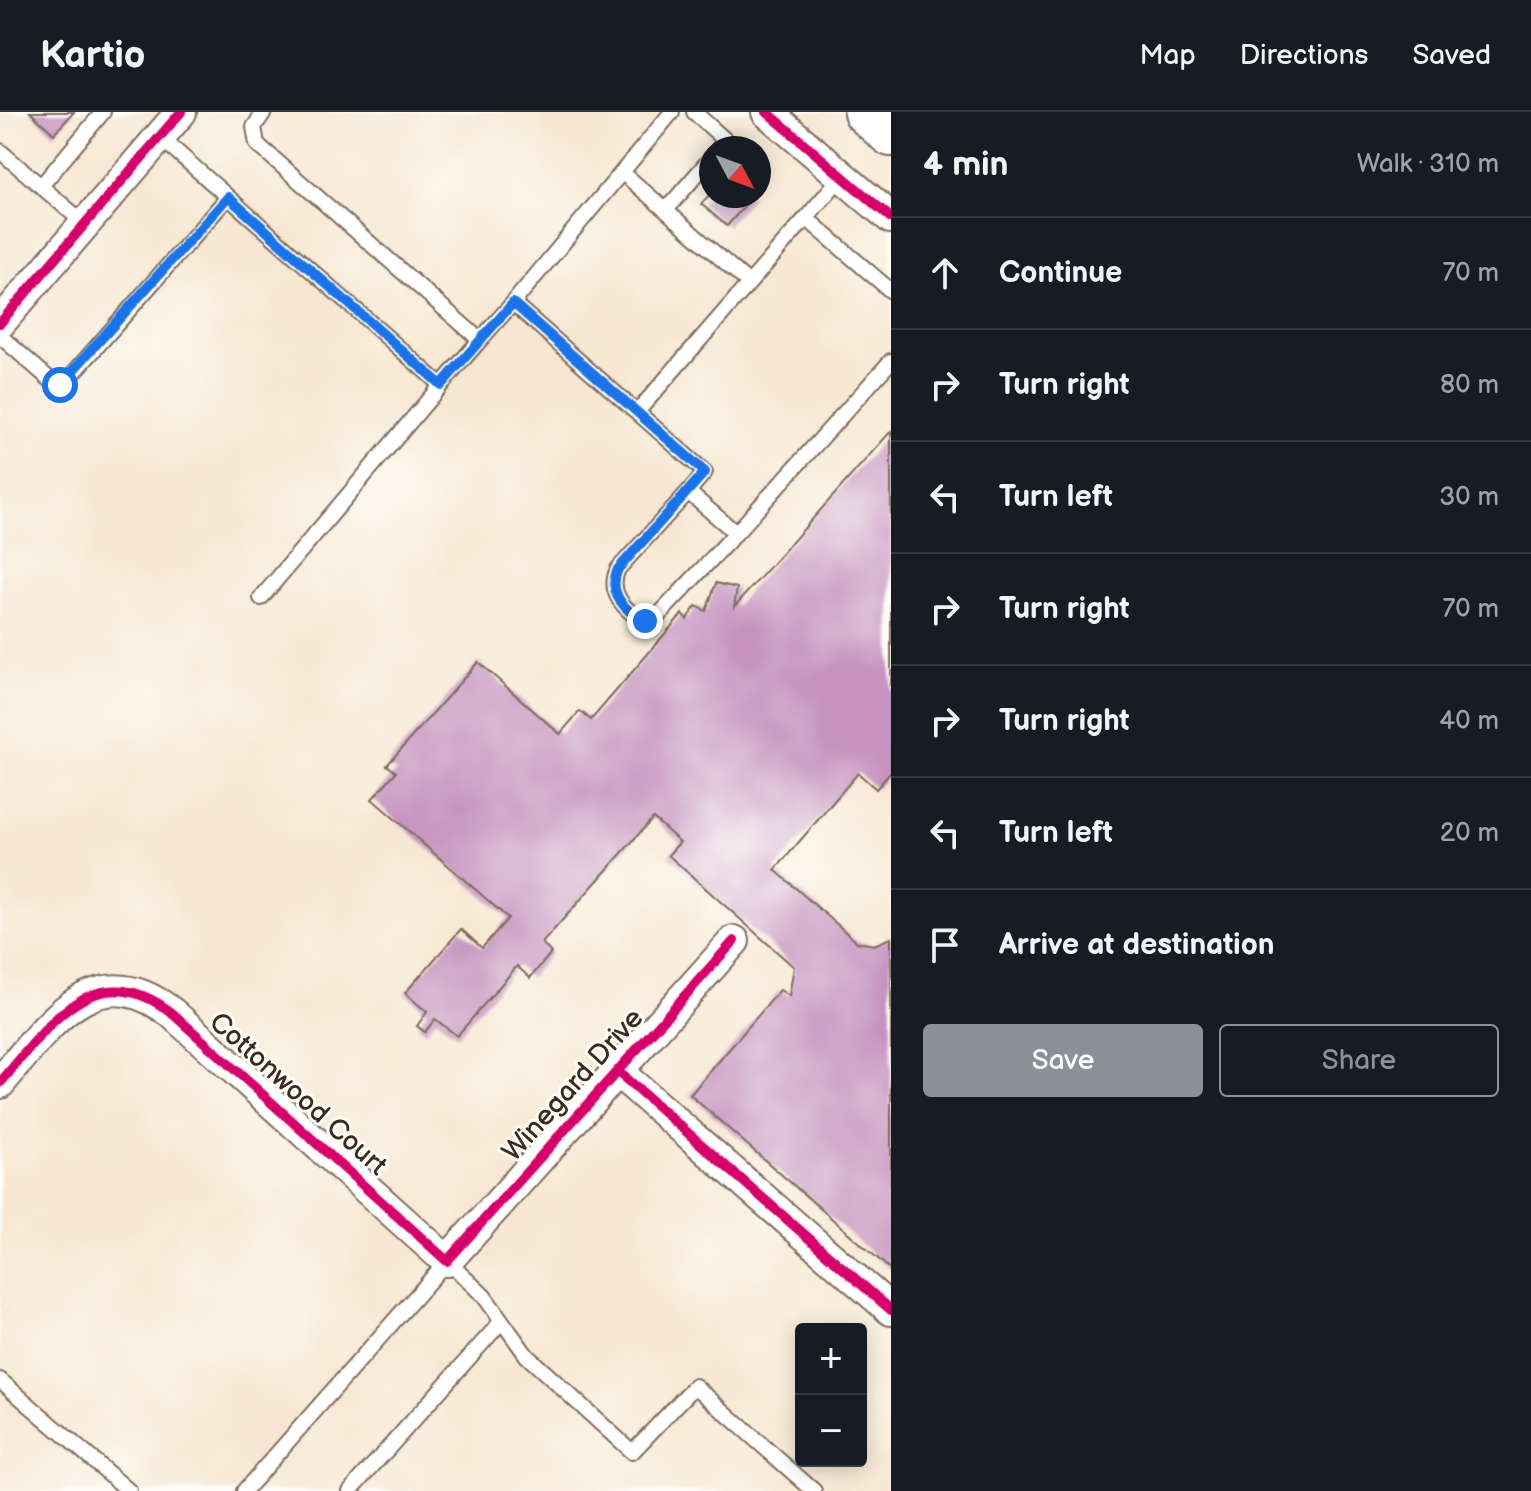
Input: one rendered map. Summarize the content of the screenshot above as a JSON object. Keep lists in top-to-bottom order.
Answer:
{
  "streets": {
    "street": ["Winegard Drive", "Cottonwood Court"]
  },
  "crossings": [
    ["Winegard Drive", "Cottonwood Court"]
  ],
  "north": "bottom right",
  "page": {
    "header": "Kartio",
    "nav": ["Map", "Directions", "Saved"],
    "heading": ["4 min", "Walk · 310 m"],
    "list": [
      ["Continue", "70 m"],
      ["Turn right", "80 m"],
      ["Turn left", "30 m"],
      ["Turn right", "70 m"],
      ["Turn right", "40 m"],
      ["Turn left", "20 m"],
      "Arrive at destination"
    ],
    "buttons": ["Save", "Share"],
    "map_buttons": ["+", "−"]
  }
}
